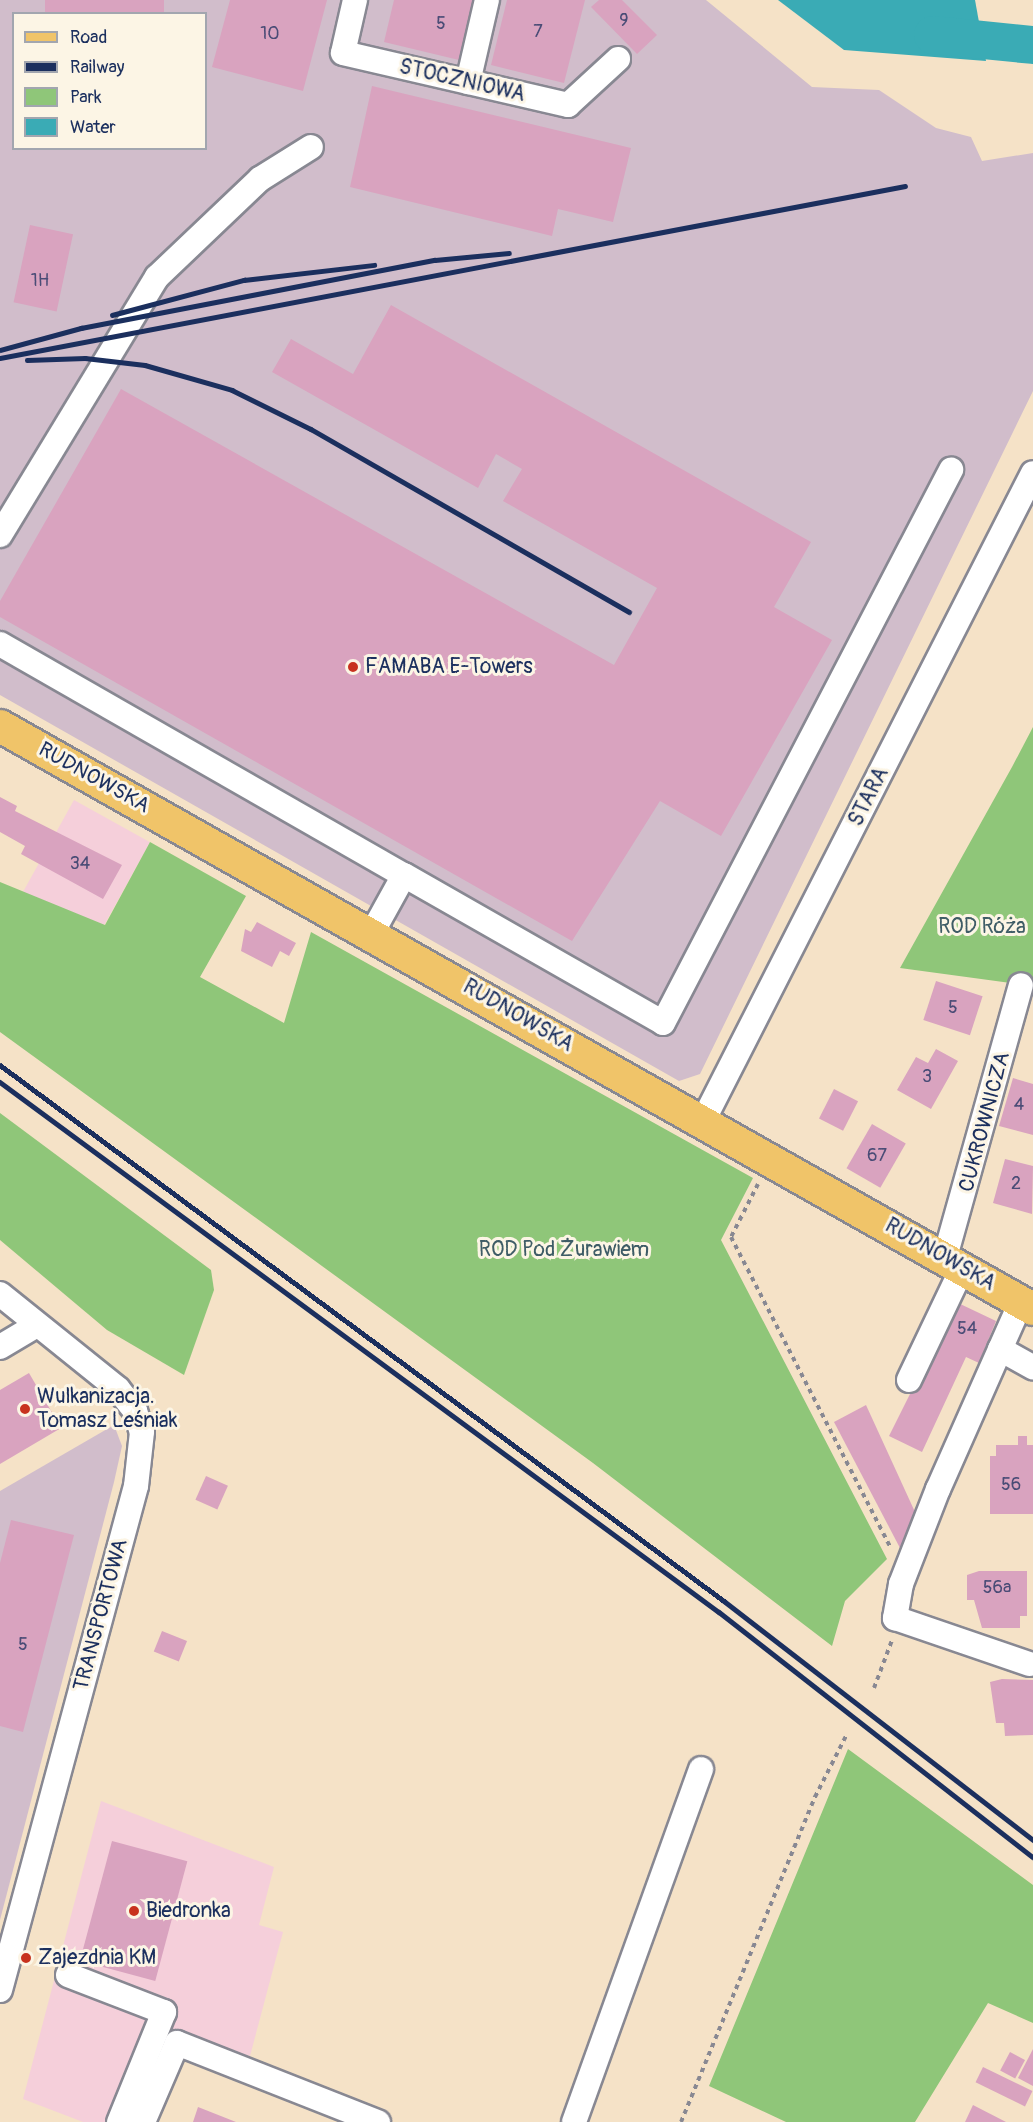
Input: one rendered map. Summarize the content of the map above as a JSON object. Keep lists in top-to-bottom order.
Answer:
{
  "streets": {
    "main road": ["RUDNOWSKA"],
    "street": [
      "STOCZNIOWA",
      "STARA",
      "CUKROWNICZA",
      "TRANSPORTOWA"
    ]
  },
  "crossings": [
    ["RUDNOWSKA", "STARA"],
    ["RUDNOWSKA", "CUKROWNICZA"]
  ],
  "parks": ["ROD Róża", "ROD Pod Żurawiem"],
  "places": [
    "FAMABA E-Towers",
    "Wulkanizacja. Tomasz Leśniak",
    "Biedronka",
    "Zajezdnia KM"
  ],
  "house_numbers": [
    "9",
    "5",
    "7",
    "10",
    "1H",
    "34",
    "5",
    "3",
    "4",
    "67",
    "2",
    "54",
    "56",
    "56a",
    "5"
  ],
  "legend": [
    "Road",
    "Railway",
    "Park",
    "Water"
  ]
}
